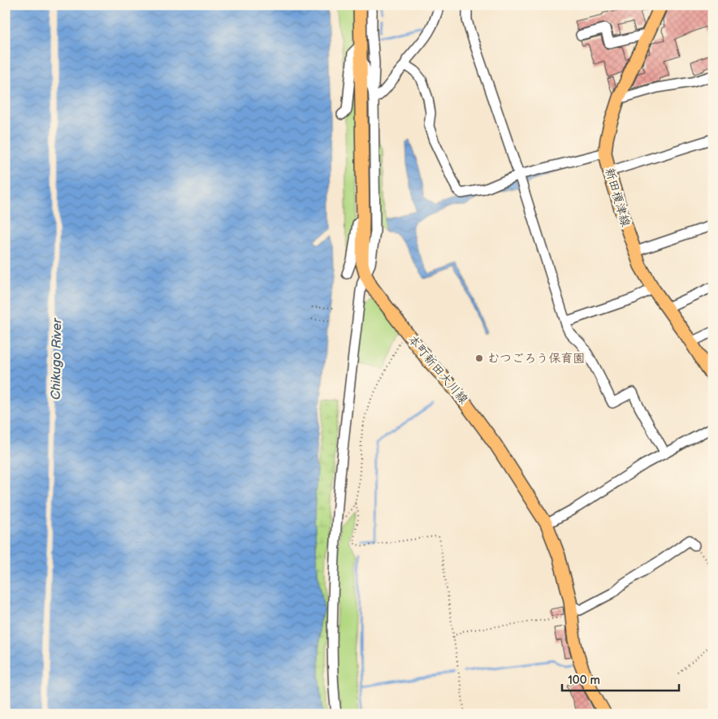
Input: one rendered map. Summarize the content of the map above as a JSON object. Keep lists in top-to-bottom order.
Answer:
{
  "streets": {
    "main road": ["新田榎津線", "本町新田大川線"]
  },
  "water": ["Chikugo River"],
  "places": ["むつごろう保育園"],
  "scale_bar": "100 m"
}
